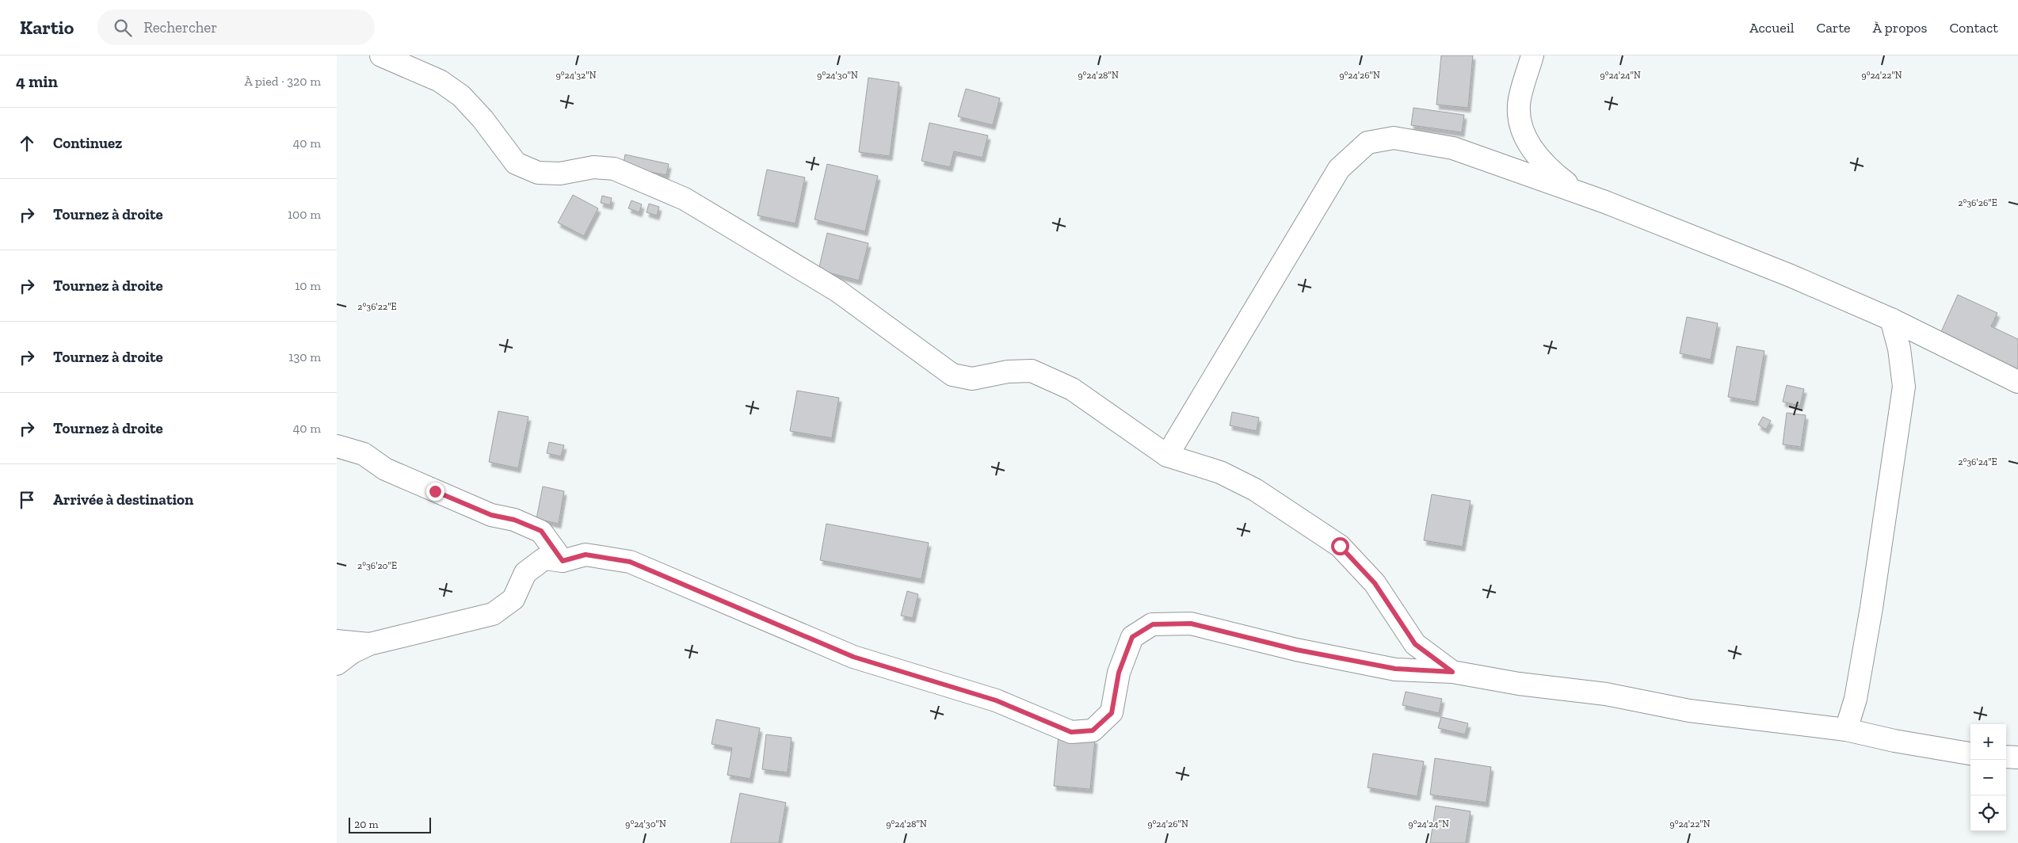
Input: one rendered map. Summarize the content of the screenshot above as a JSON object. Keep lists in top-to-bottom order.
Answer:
{
  "scale_bar": "20 m",
  "page": {
    "header": "Kartio",
    "search": "Rechercher",
    "nav": [
      "Accueil",
      "Carte",
      "À propos",
      "Contact"
    ],
    "heading": ["4 min", "À pied · 320 m"],
    "list": [
      ["Continuez", "40 m"],
      ["Tournez à droite", "100 m"],
      ["Tournez à droite", "10 m"],
      ["Tournez à droite", "130 m"],
      ["Tournez à droite", "40 m"],
      "Arrivée à destination"
    ],
    "map_buttons": ["+", "−"],
    "scale": "20 m"
  },
  "coordinates": [
    "9°24'32\"N",
    "9°24'30\"N",
    "9°24'28\"N",
    "9°24'26\"N",
    "9°24'24\"N",
    "9°24'22\"N",
    "2°36'26\"E",
    "2°36'22\"E",
    "2°36'24\"E",
    "2°36'20\"E"
  ]
}
